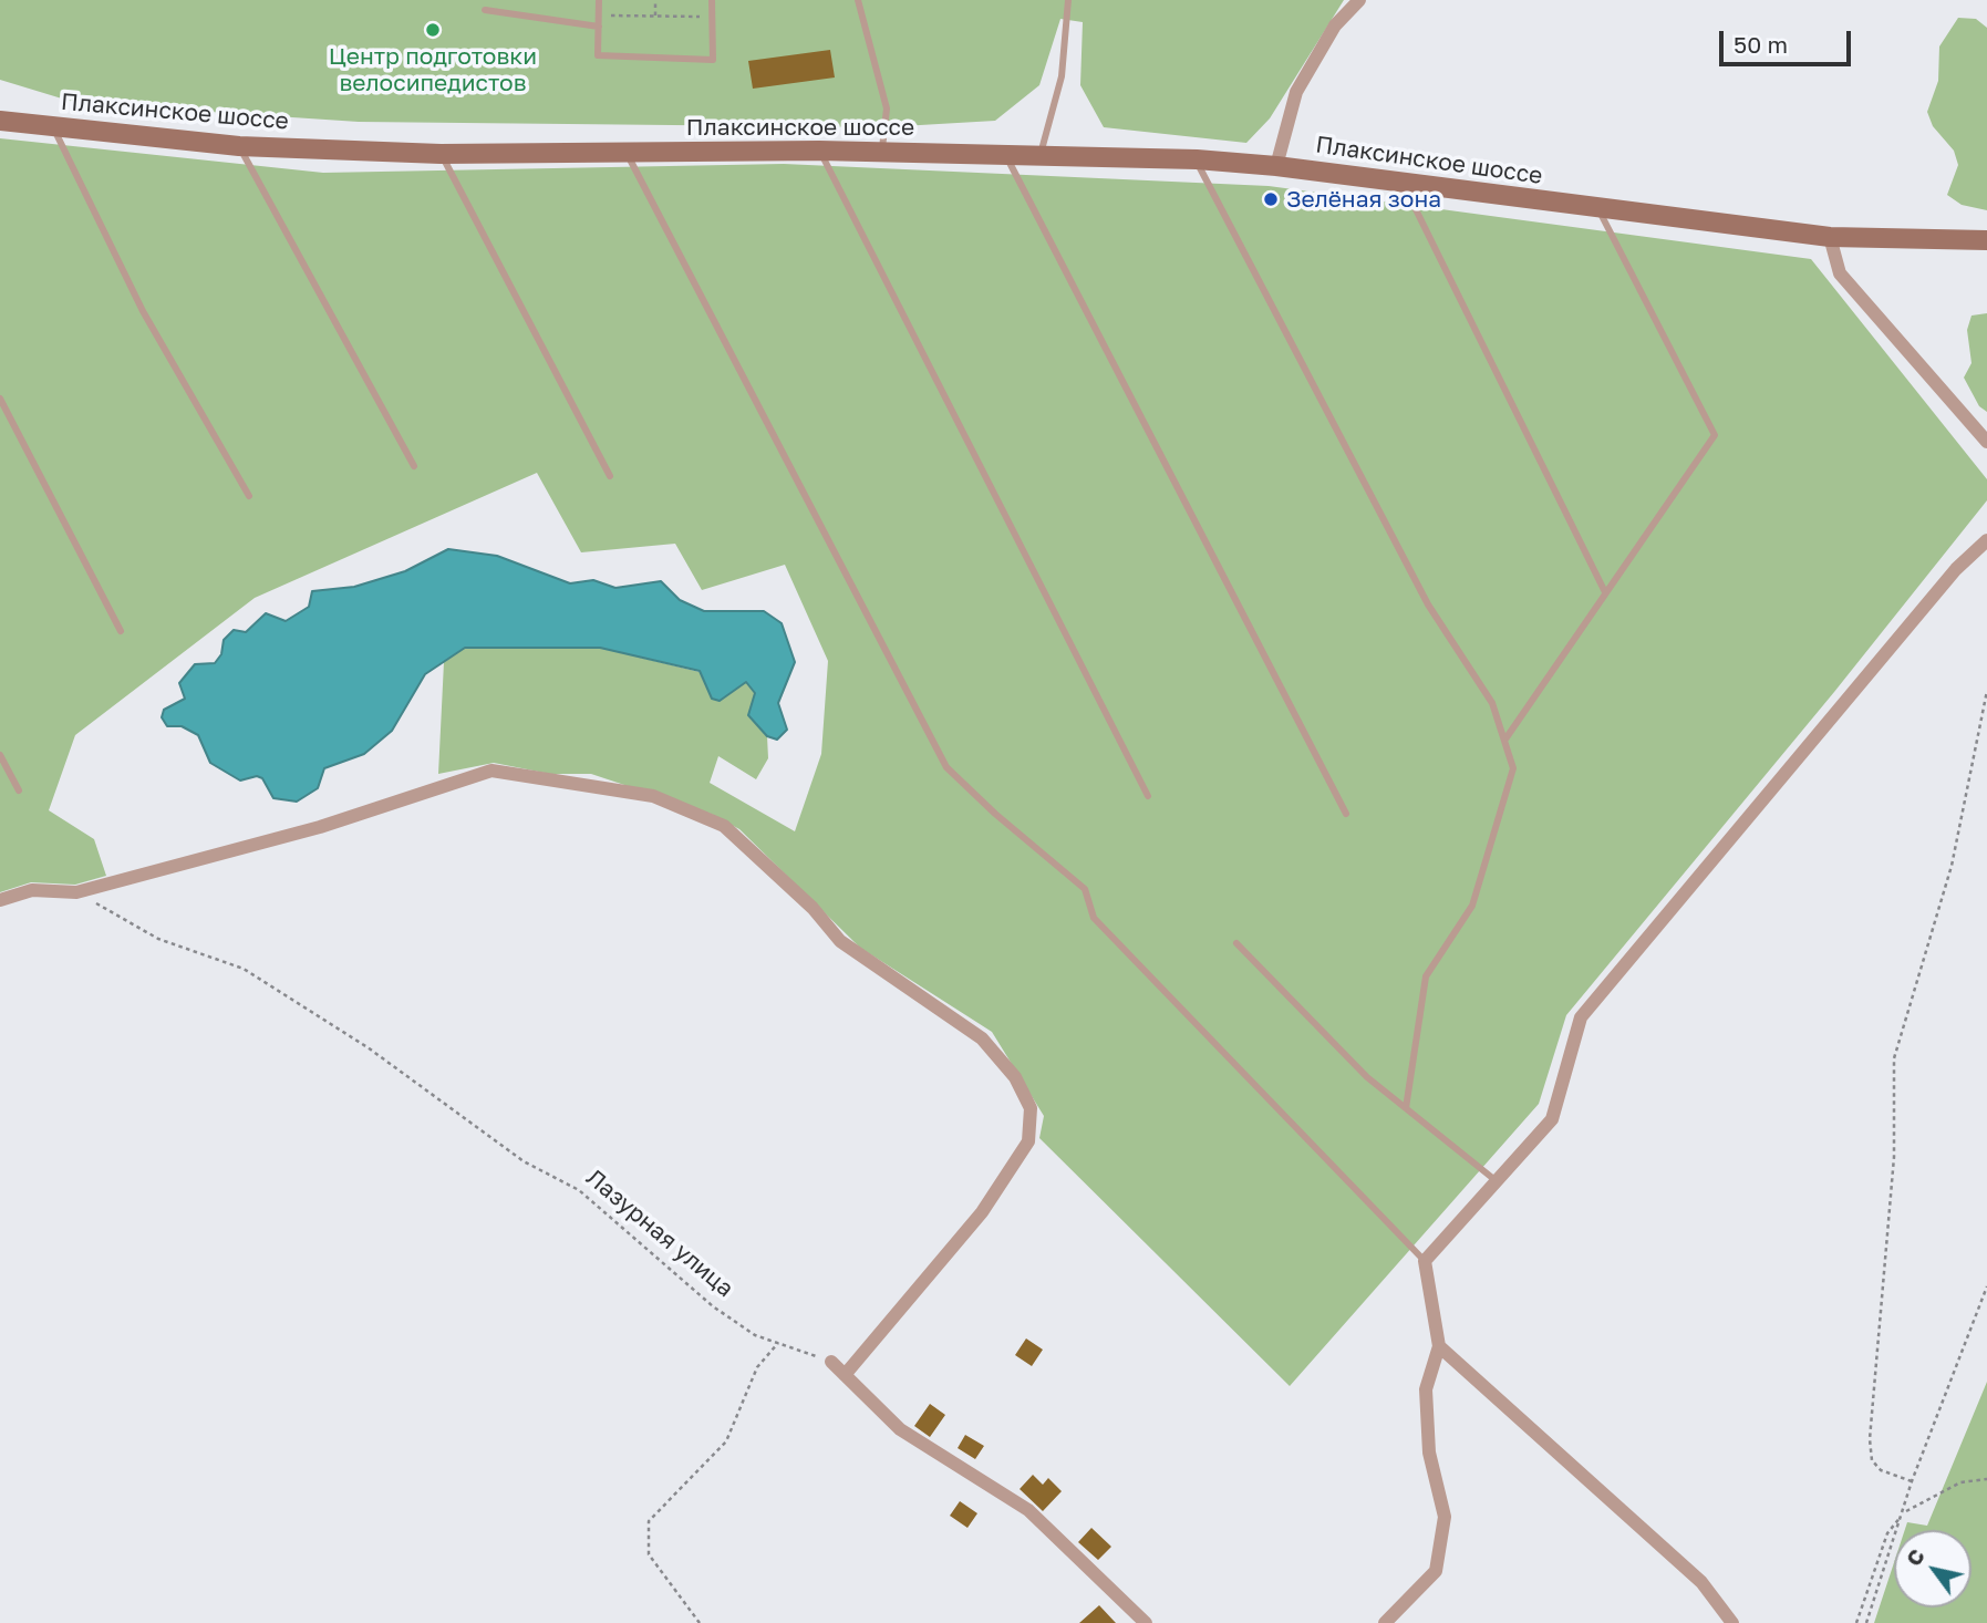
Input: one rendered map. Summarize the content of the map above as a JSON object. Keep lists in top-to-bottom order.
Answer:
{
  "streets": {
    "main road": ["Плаксинское шоссе"],
    "path": ["Лазурная улица"]
  },
  "places": ["Центр подготовки велосипедистов", "Зелёная зона"],
  "scale_bar": "50 m",
  "north": "top left"
}
